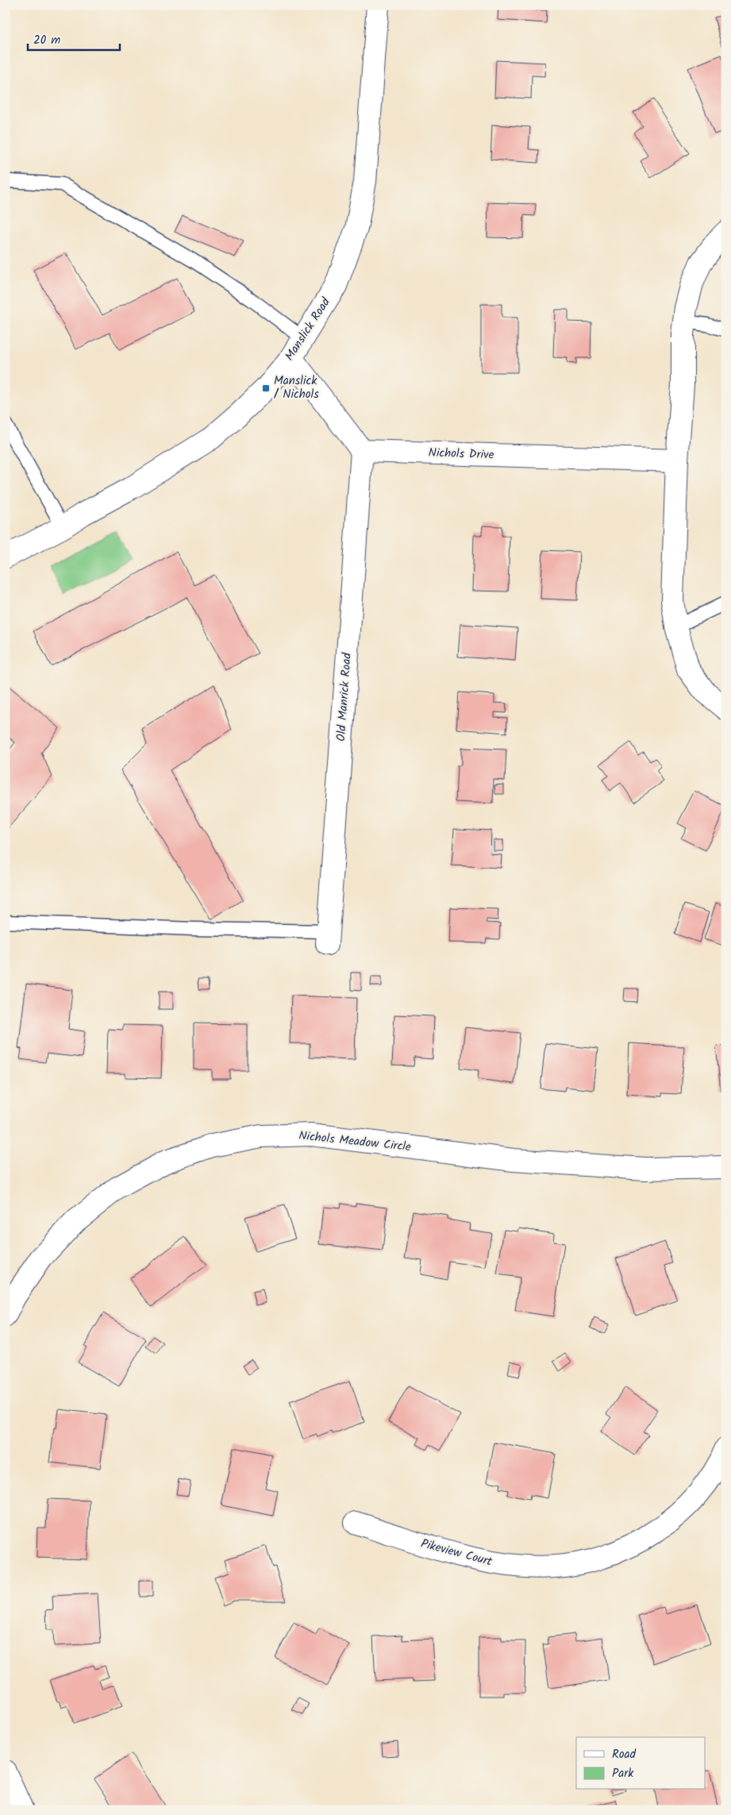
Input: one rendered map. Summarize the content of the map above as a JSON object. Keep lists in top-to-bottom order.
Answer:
{
  "streets": {
    "street": [
      "Manslick Road",
      "Nichols Drive",
      "Old Manrick Road",
      "Nichols Meadow Circle",
      "Pikeview Court"
    ]
  },
  "crossings": [
    ["Nichols Drive", "Old Manrick Road"]
  ],
  "places": {
    "transit": ["Manslick / Nichols"]
  },
  "legend": ["Road", "Park"],
  "scale_bar": "20 m"
}
